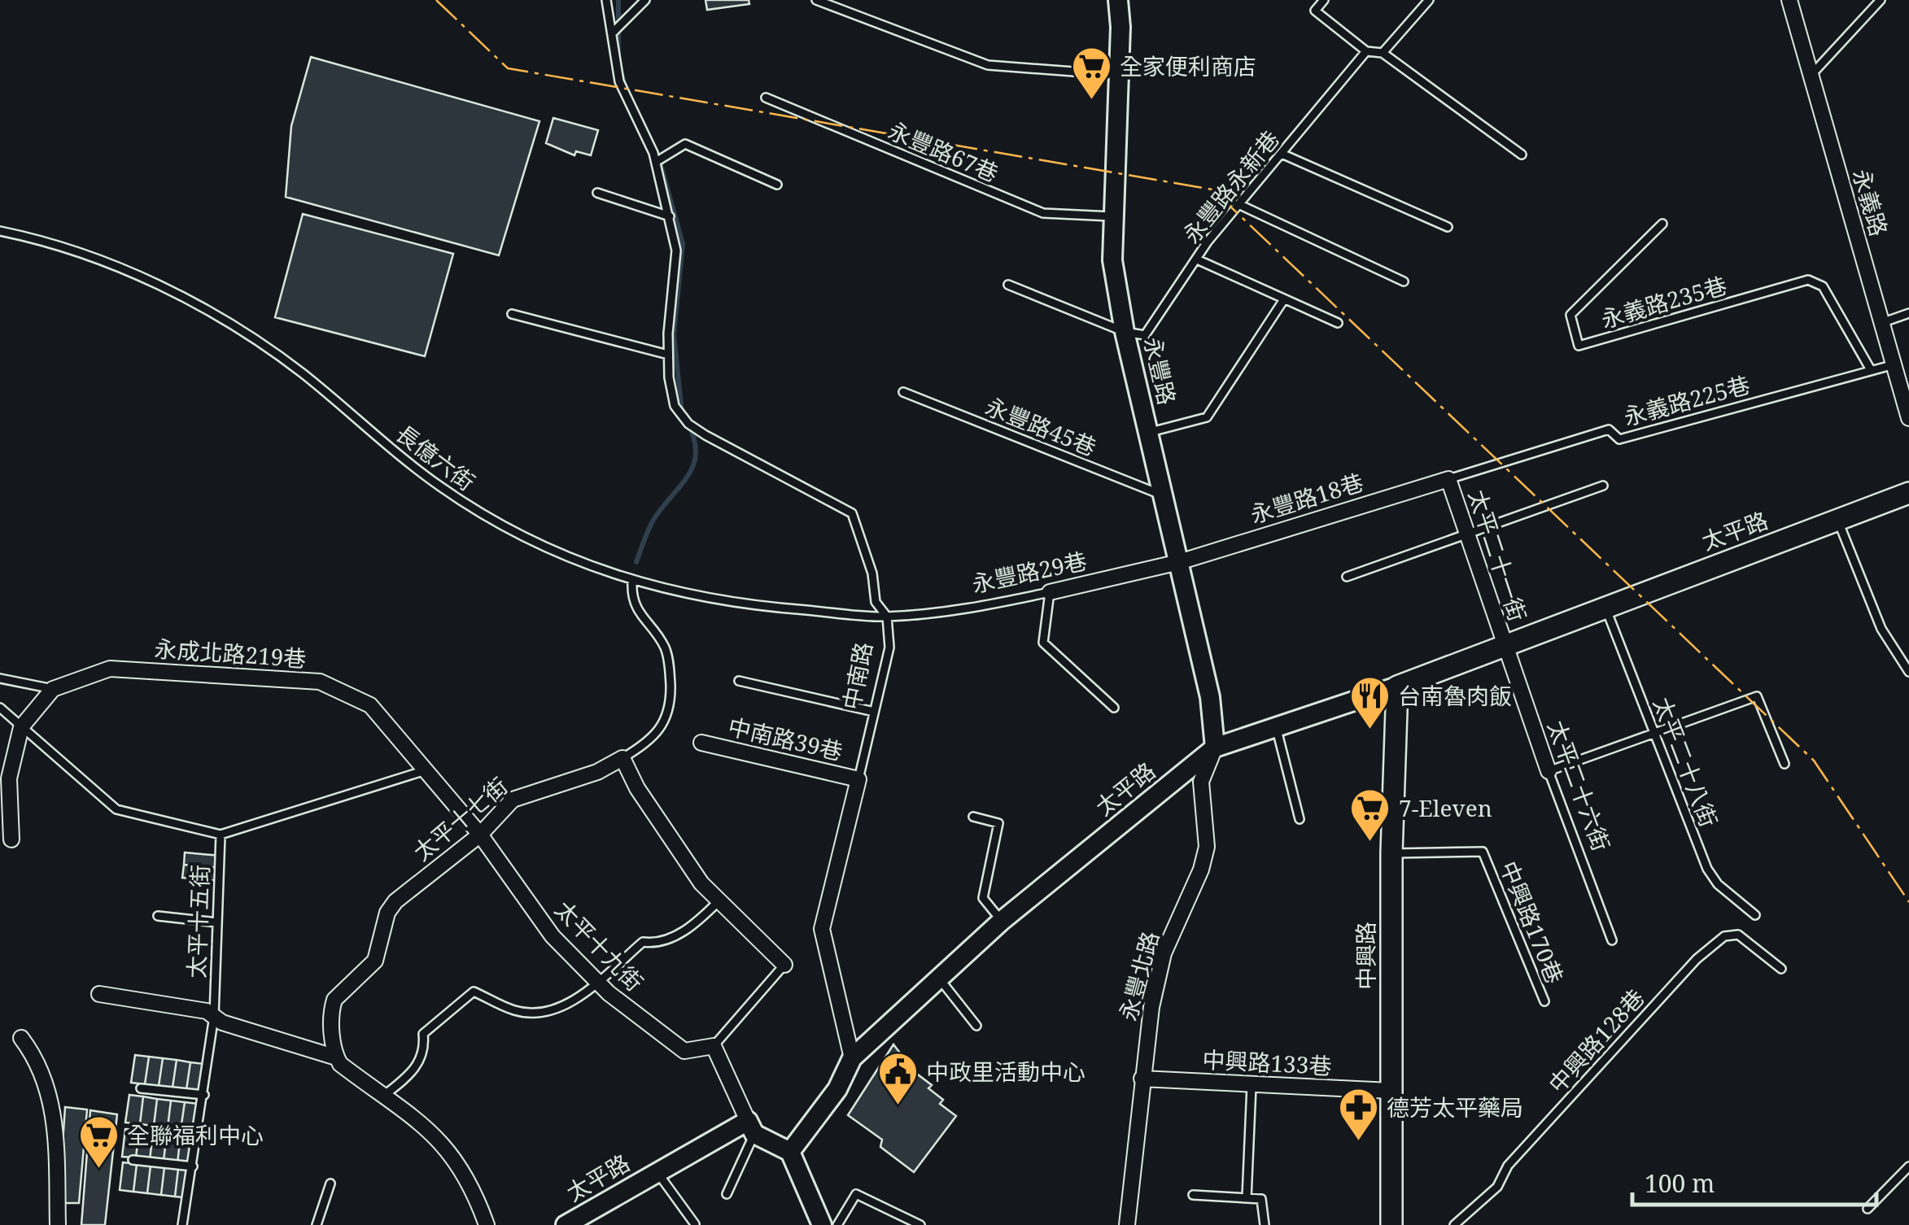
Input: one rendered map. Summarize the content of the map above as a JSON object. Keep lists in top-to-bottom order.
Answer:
{
  "streets": {
    "main road": ["太平路", "中興路"],
    "street": [
      "永義路",
      "永豐路",
      "永豐路18巷",
      "太平二十一街",
      "永豐路29巷",
      "永成北路219巷",
      "中南路",
      "中南路39巷",
      "太平二十六街",
      "太平十七街",
      "太平十九街",
      "永豐北路",
      "中興路133巷"
    ],
    "lane": [
      "永豐路67巷",
      "永豐路永新巷",
      "永義路235巷",
      "永義路225巷",
      "永豐路45巷",
      "長億六街",
      "太平二十八街",
      "太平十五街",
      "中興路170巷",
      "中興路128巷"
    ]
  },
  "crossings": [
    ["永豐路67巷", "永豐路"],
    ["永豐路永新巷", "永豐路"],
    ["永義路", "永義路225巷"],
    ["永義路235巷", "永義路225巷"],
    ["永豐路", "永豐路45巷"],
    ["永豐路", "永豐路18巷"],
    ["永豐路", "太平路"],
    ["永豐路", "永豐路29巷"],
    ["永豐路", "永豐北路"],
    ["永義路225巷", "永豐路18巷"],
    ["永義路225巷", "太平二十一街"],
    ["長億六街", "永豐路29巷"],
    ["長億六街", "中南路"],
    ["長億六街", "太平十七街"],
    ["永豐路18巷", "太平二十一街"],
    ["永豐路18巷", "永豐路29巷"],
    ["太平路", "太平二十一街"],
    ["太平路", "中南路"],
    ["太平路", "太平二十八街"],
    ["太平路", "太平二十六街"],
    ["太平路", "中興路"],
    ["太平路", "永豐北路"],
    ["太平二十一街", "太平二十六街"],
    ["永豐路29巷", "中南路"],
    ["永成北路219巷", "太平十五街"],
    ["永成北路219巷", "太平十九街"],
    ["中南路", "中南路39巷"],
    ["太平十七街", "太平十九街"],
    ["太平十五街", "太平十九街"],
    ["中興路170巷", "中興路"],
    ["中興路", "中興路133巷"],
    ["永豐北路", "中興路133巷"]
  ],
  "places": {
    "supermarket": ["全家便利商店", "7-Eleven", "全聯福利中心"],
    "restaurant": ["台南魯肉飯"],
    "public building": ["中政里活動中心"],
    "pharmacy": ["德芳太平藥局"]
  },
  "scale_bar": "100 m"
}
